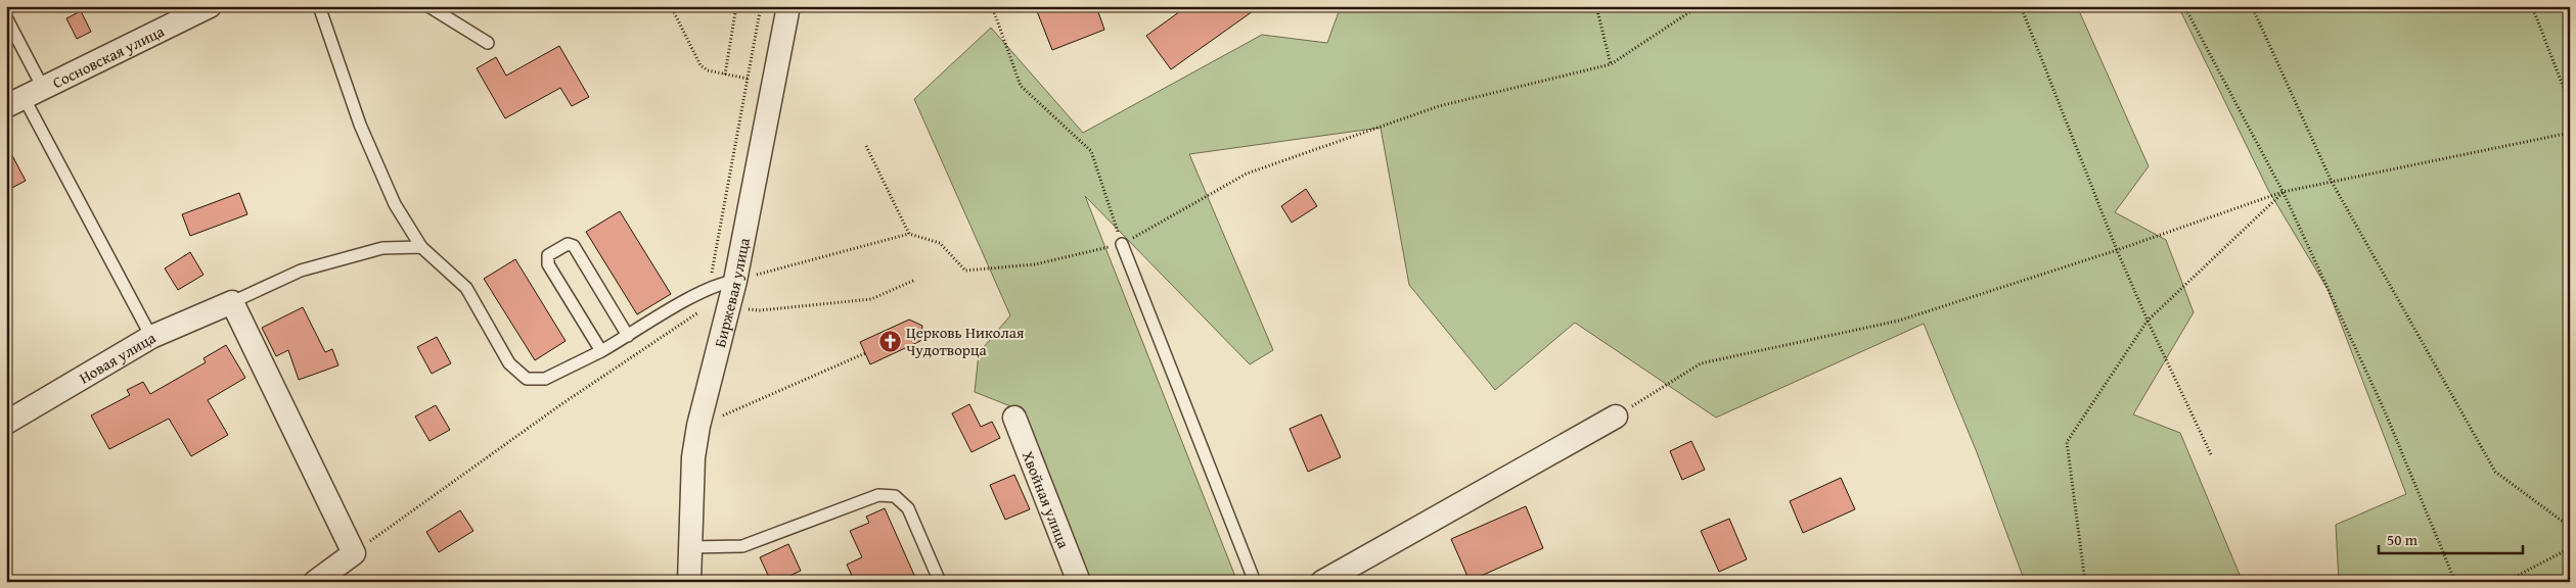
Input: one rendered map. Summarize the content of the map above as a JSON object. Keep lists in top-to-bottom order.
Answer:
{
  "streets": {
    "street": [
      "Сосновская улица",
      "Биржевая улица",
      "Новая улица",
      "Хвойная улица"
    ]
  },
  "places": {
    "church": ["Церковь Николая Чудотворца"]
  },
  "scale_bar": "50 m"
}
